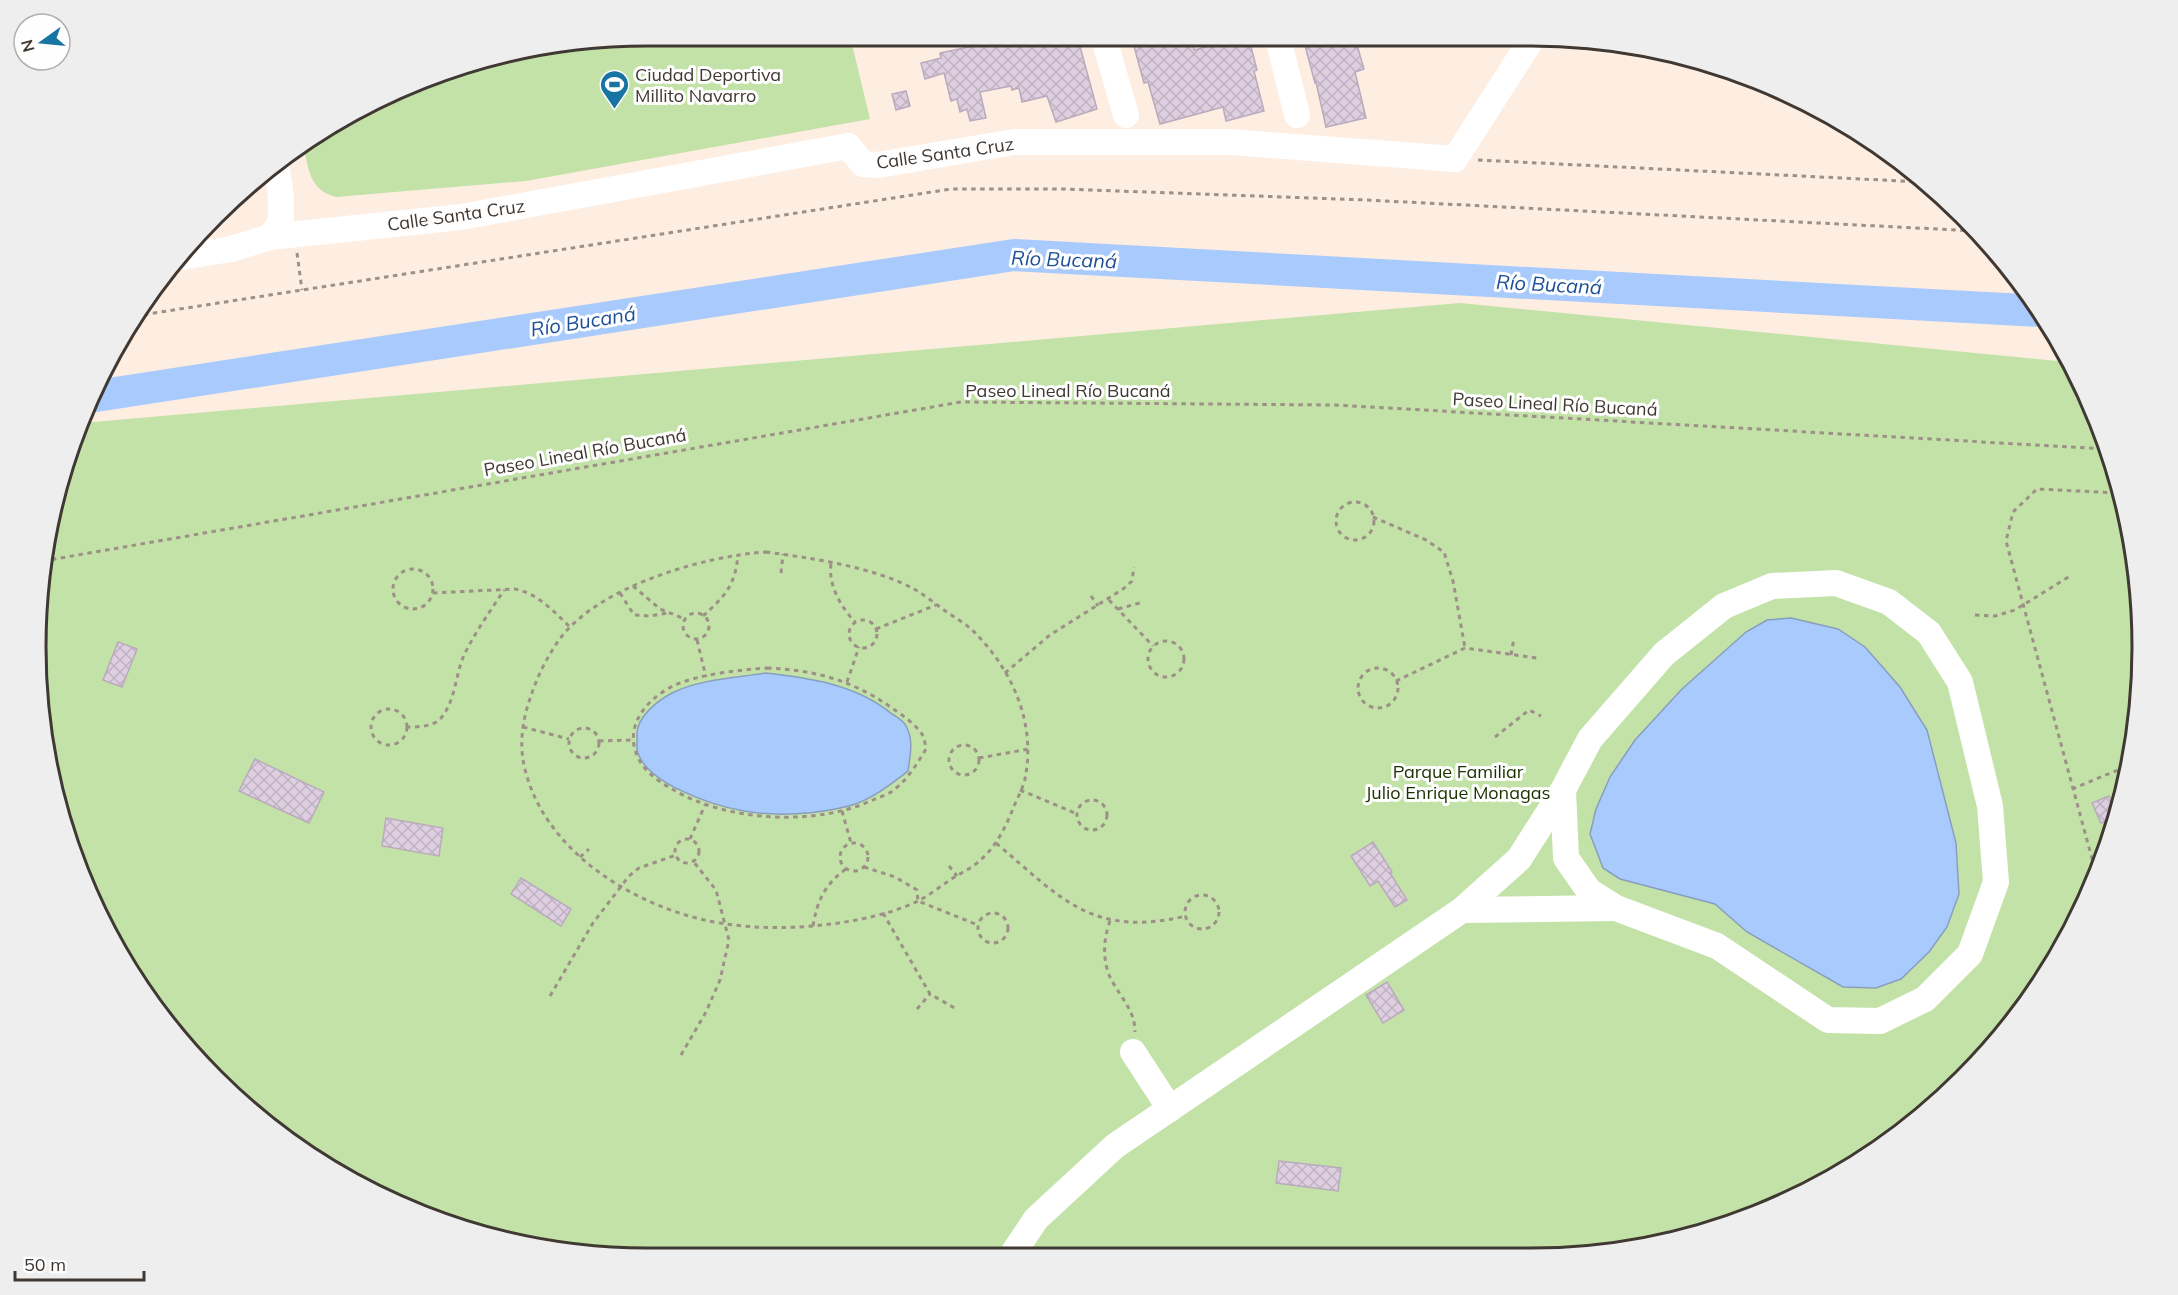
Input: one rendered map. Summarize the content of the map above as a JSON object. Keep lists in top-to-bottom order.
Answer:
{
  "streets": {
    "street": ["Calle Santa Cruz"],
    "path": ["Paseo Lineal Río Bucaná"]
  },
  "water": ["Río Bucaná"],
  "parks": ["Parque Familiar Julio Enrique Monagas"],
  "places": {
    "sports": ["Ciudad Deportiva Millito Navarro"]
  },
  "scale_bar": "50 m",
  "north": "left"
}
